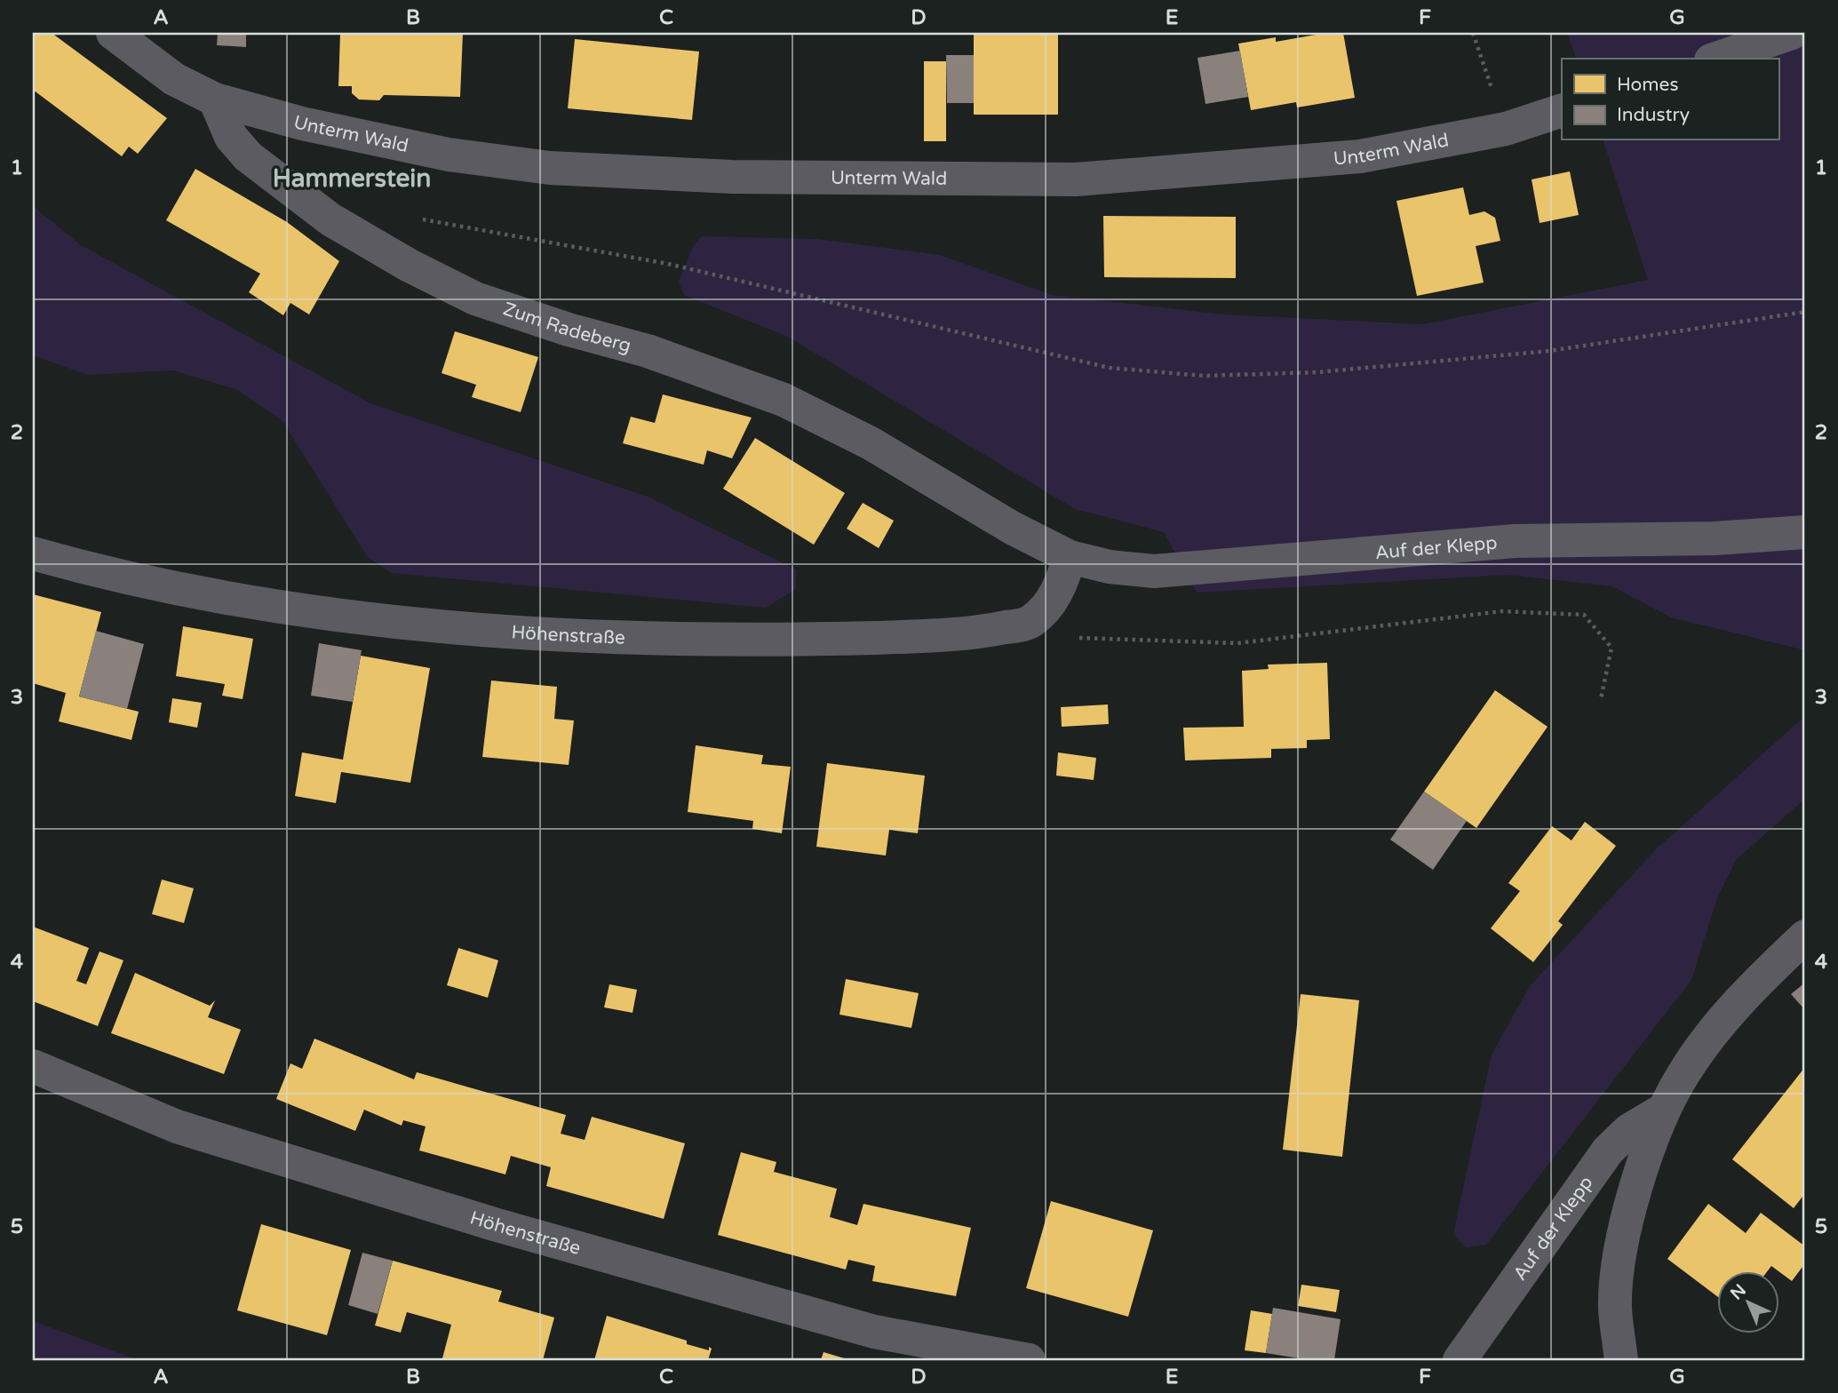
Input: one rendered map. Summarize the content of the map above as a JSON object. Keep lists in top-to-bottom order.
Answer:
{
  "streets": {
    "street": [
      "Unterm Wald",
      "Zum Radeberg",
      "Auf der Klepp",
      "Höhenstraße"
    ]
  },
  "crossings": [
    ["Unterm Wald", "Zum Radeberg"],
    ["Zum Radeberg", "Auf der Klepp"]
  ],
  "districts": ["Hammerstein"],
  "legend": ["Homes", "Industry"],
  "north": "top left",
  "grid": {
    "columns": [
      "A",
      "B",
      "C",
      "D",
      "E",
      "F",
      "G"
    ],
    "rows": [
      "1",
      "2",
      "3",
      "4",
      "5"
    ]
  }
}
